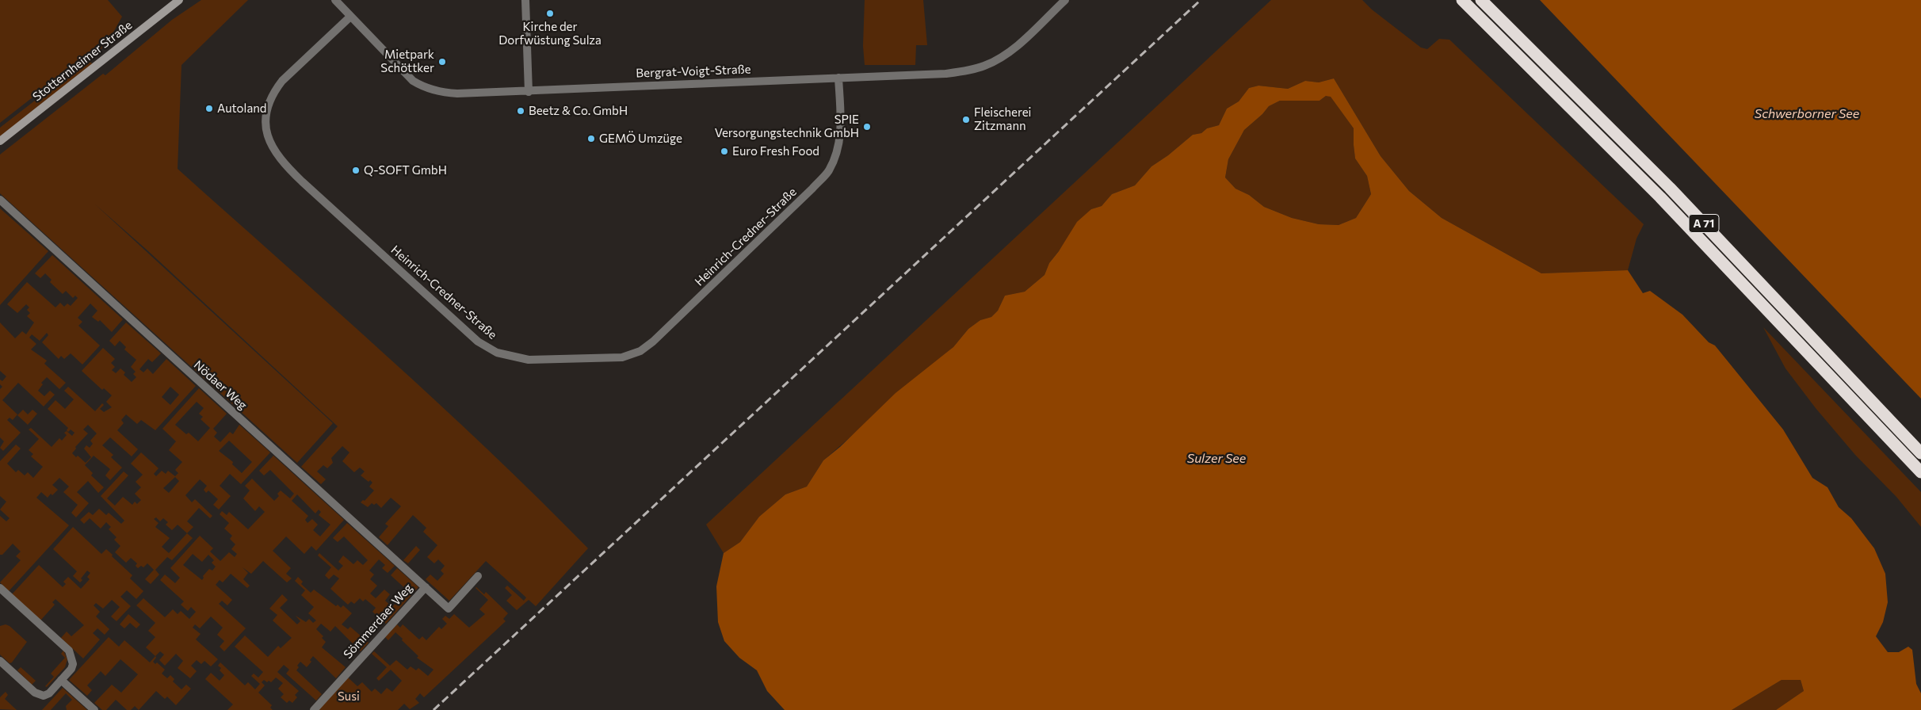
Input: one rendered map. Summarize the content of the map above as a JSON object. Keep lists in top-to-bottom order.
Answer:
{
  "streets": {
    "highway": ["A 71"],
    "main road": ["Stotternheimer Straße"],
    "street": [
      "Bergrat-Voigt-Straße",
      "Heinrich-Credner-Straße",
      "Nödaer Weg",
      "Sömmerdaer Weg"
    ]
  },
  "crossings": [
    ["Bergrat-Voigt-Straße", "Heinrich-Credner-Straße"],
    ["Nödaer Weg", "Sömmerdaer Weg"]
  ],
  "water": ["Schwerborner See", "Sulzer See"],
  "parks": ["Susi"],
  "places": [
    "Kirche der Dorfwüstung Sulza",
    "Mietpark Schöttker",
    "Autoland",
    "Beetz & Co. GmbH",
    "Fleischerei Zitzmann",
    "SPIE Versorgungstechnik GmbH",
    "GEMÖ Umzüge",
    "Euro Fresh Food",
    "Q-SOFT GmbH"
  ]
}
